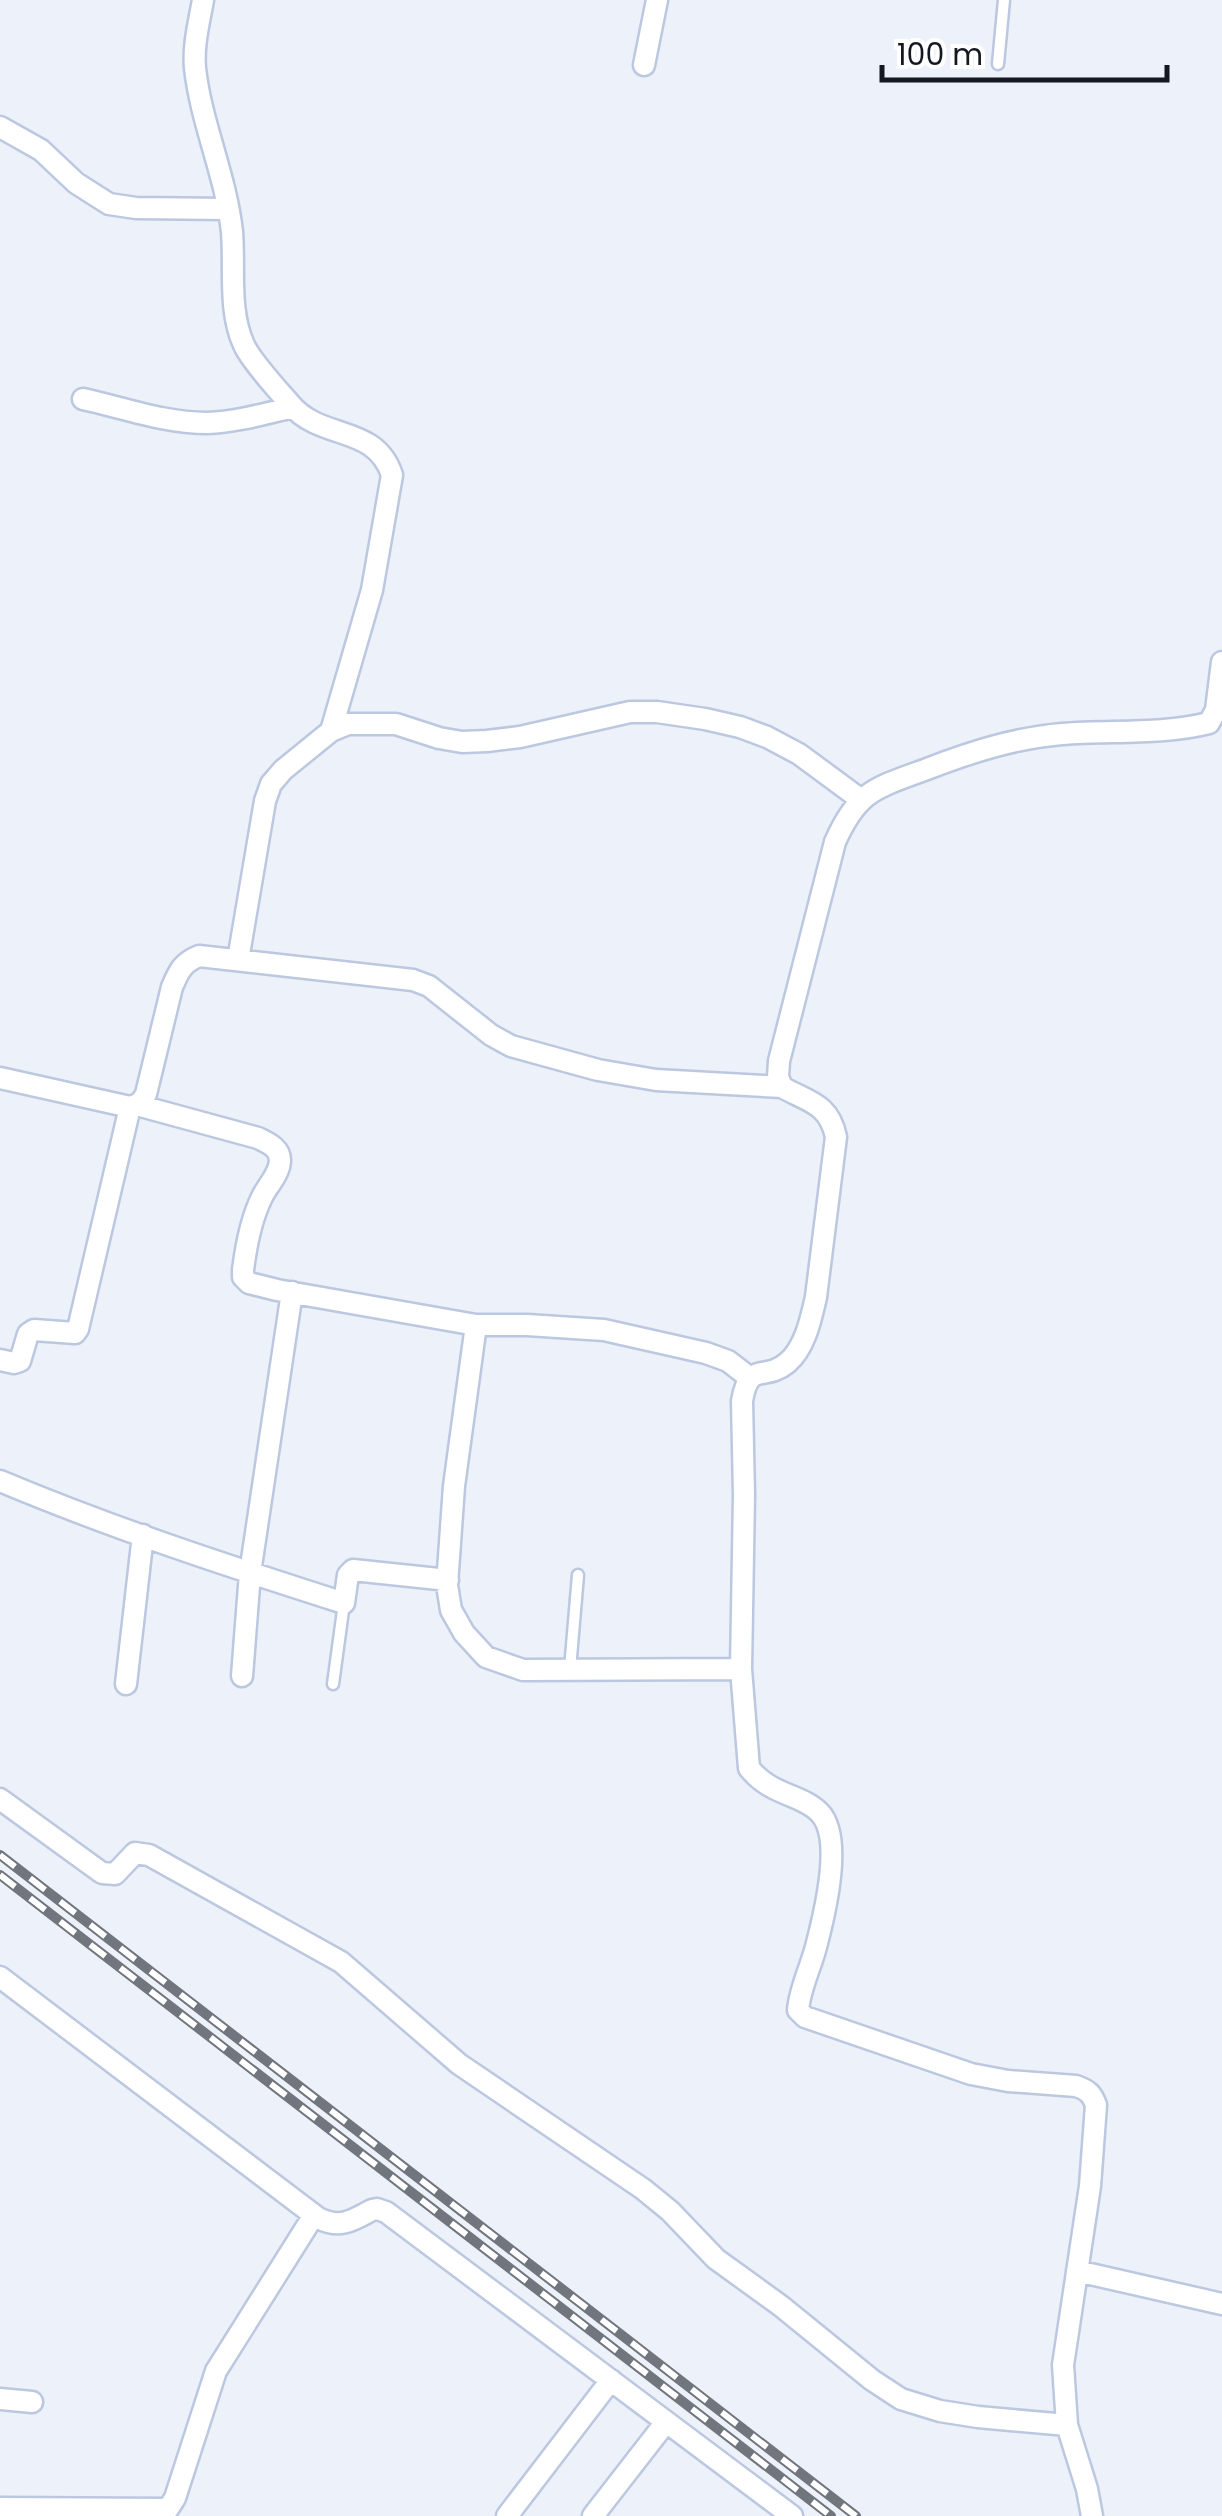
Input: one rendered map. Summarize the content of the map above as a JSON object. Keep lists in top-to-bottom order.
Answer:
{
  "scale_bar": "100 m"
}
